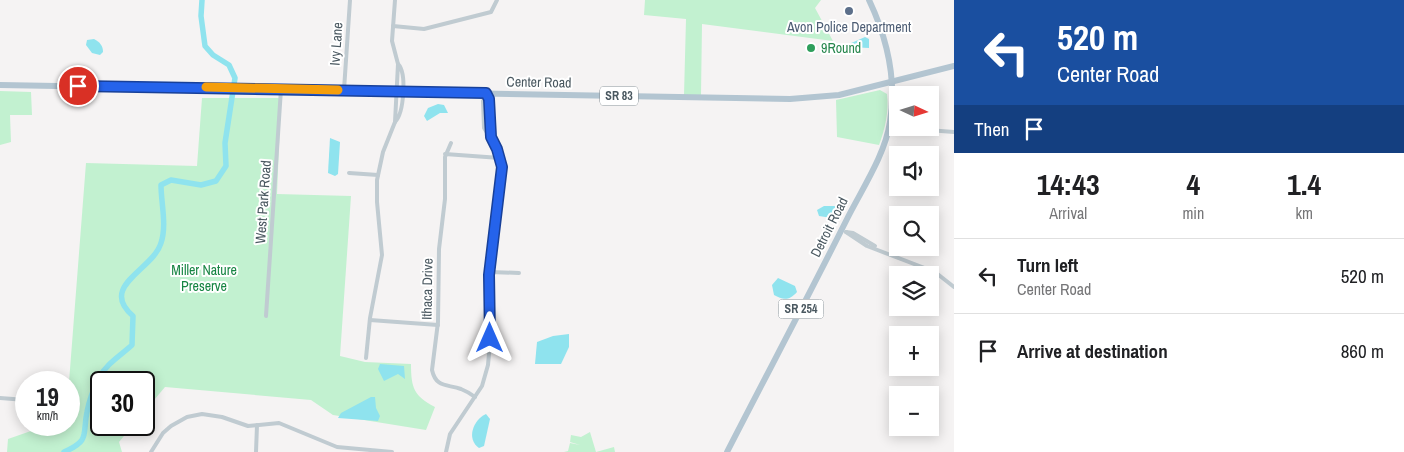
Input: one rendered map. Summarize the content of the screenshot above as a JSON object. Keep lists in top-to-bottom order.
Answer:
{
  "streets": {
    "main road": [
      "Center Road",
      "SR 83",
      "Detroit Road",
      "SR 254"
    ],
    "street": ["Ivy Lane", "West Park Road", "Ithaca Drive"]
  },
  "crossings": [
    ["Ivy Lane", "Center Road"],
    ["Center Road", "West Park Road"],
    ["Center Road", "Detroit Road"]
  ],
  "parks": ["Miller Nature Preserve"],
  "places": ["Avon Police Department", "9Round"],
  "north": "right",
  "page": {
    "turn": ["520 m", "Center Road"],
    "map_buttons": ["+", "−"],
    "then": "Then",
    "eta": [
      "14:43",
      "Arrival",
      "4",
      "min",
      "1.4",
      "km"
    ],
    "list": [
      {
        "name": "Turn left",
        "note": "Center Road",
        "value": "520 m"
      },
      {
        "name": "Arrive at destination",
        "value": "860 m"
      }
    ],
    "speed": "19 km/h",
    "limit": "30"
  }
}
